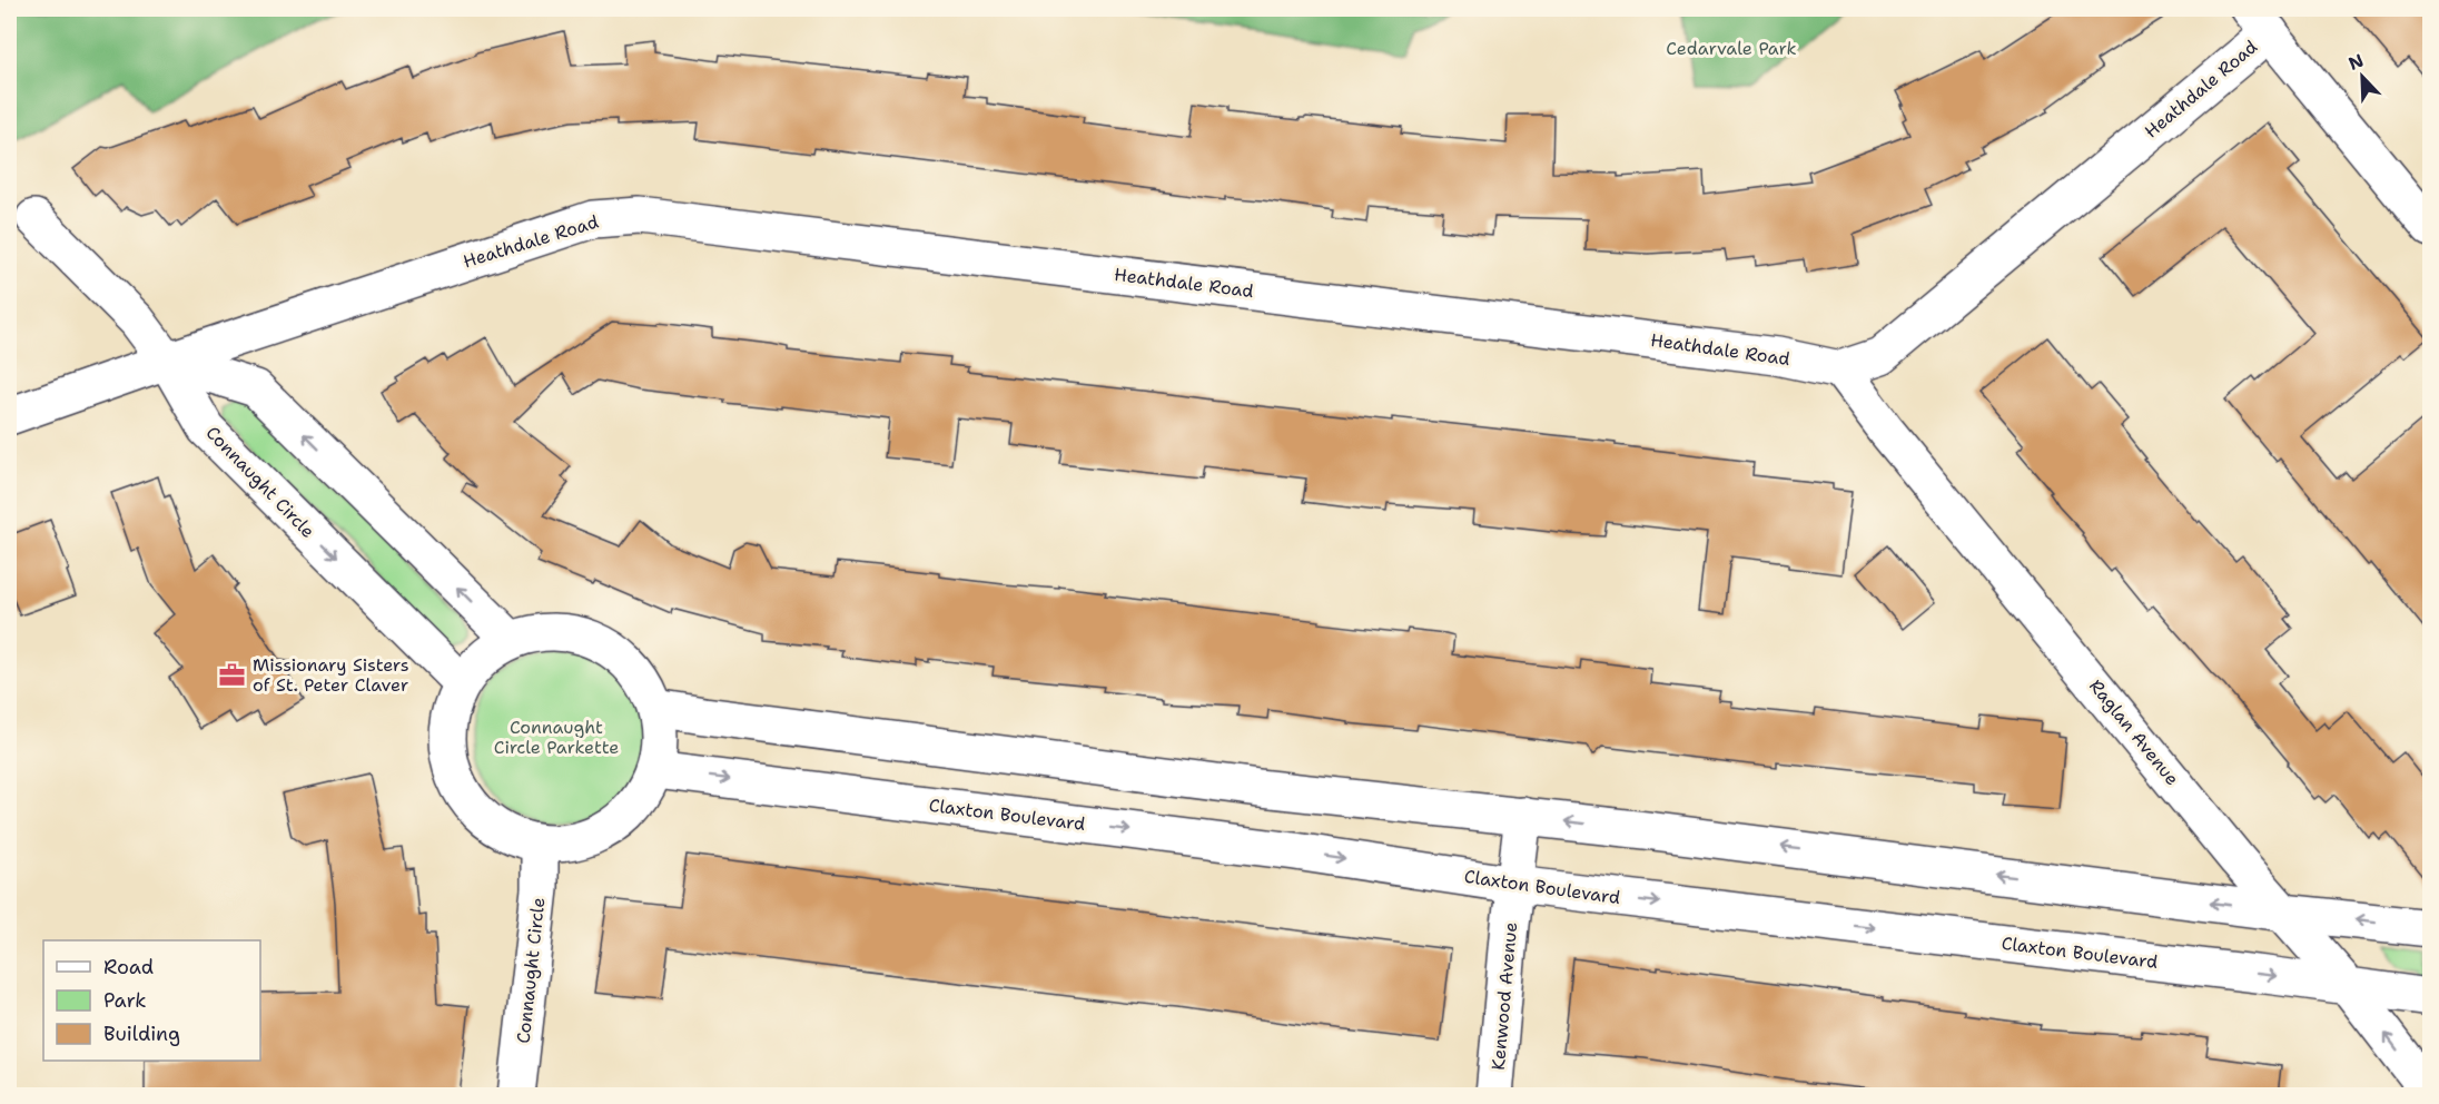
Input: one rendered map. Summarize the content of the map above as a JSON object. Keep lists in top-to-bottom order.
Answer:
{
  "streets": {
    "street": [
      "Heathdale Road",
      "Connaught Circle",
      "Raglan Avenue",
      "Claxton Boulevard",
      "Kenwood Avenue"
    ]
  },
  "crossings": [
    ["Heathdale Road", "Connaught Circle"],
    ["Heathdale Road", "Raglan Avenue"],
    ["Connaught Circle", "Claxton Boulevard"],
    ["Raglan Avenue", "Claxton Boulevard"],
    ["Claxton Boulevard", "Kenwood Avenue"]
  ],
  "parks": ["Cedarvale Park", "Connaught Circle Parkette"],
  "places": {
    "office": ["Missionary Sisters of St. Peter Claver"]
  },
  "legend": ["Road", "Park", "Building"],
  "north": "top left"
}
